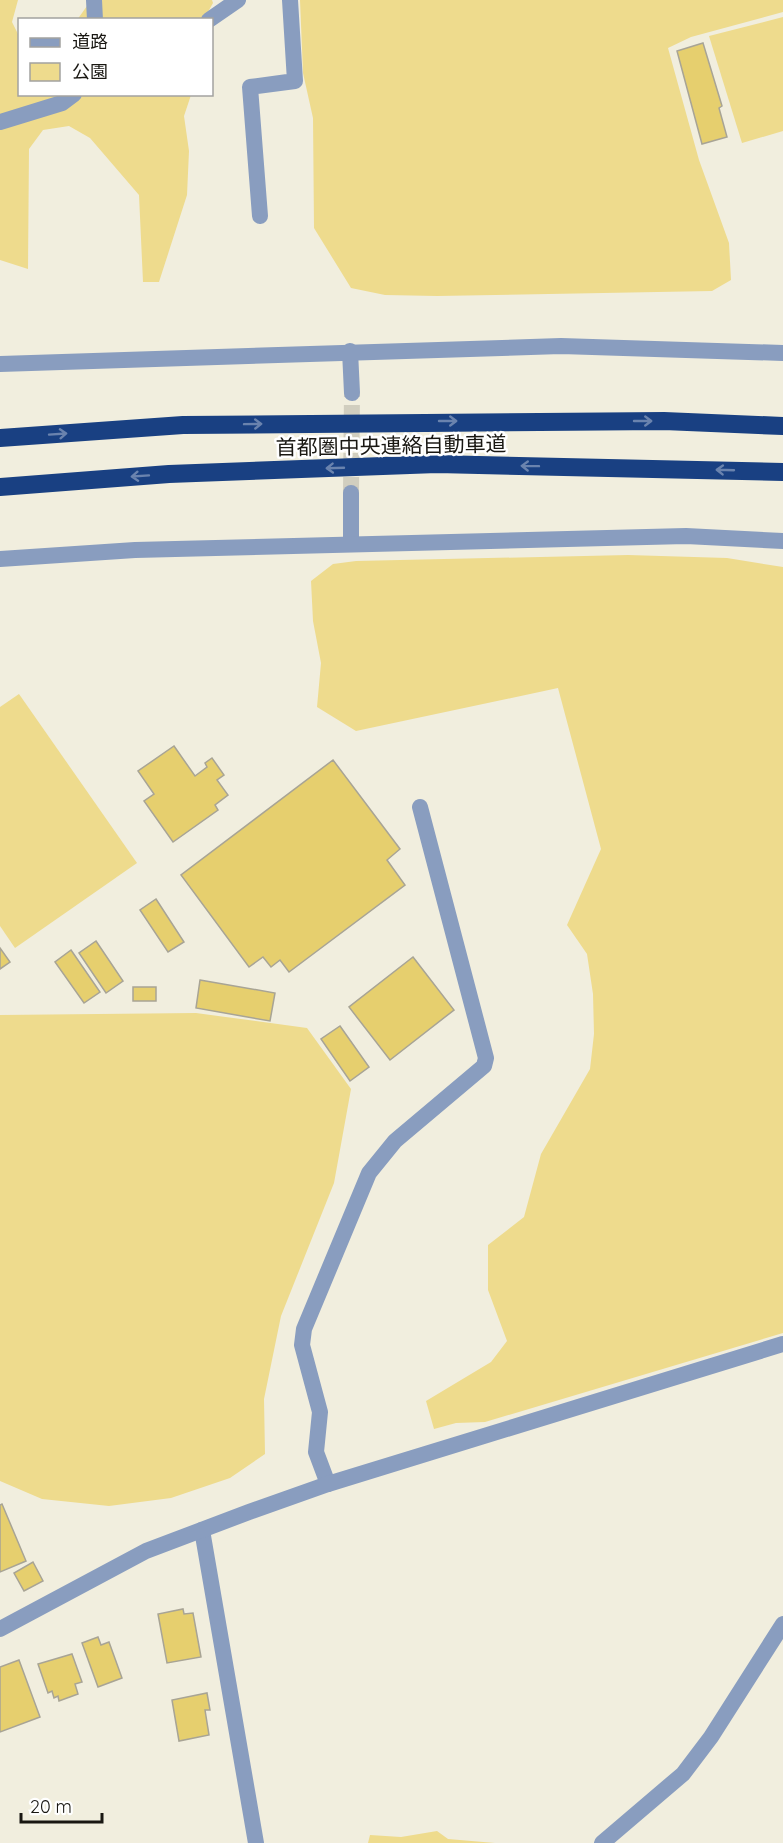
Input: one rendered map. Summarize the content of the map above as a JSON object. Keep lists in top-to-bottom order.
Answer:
{
  "streets": {
    "highway": ["首都圏中央連絡自動車道"]
  },
  "legend": ["道路", "公園"],
  "scale_bar": "20 m"
}
